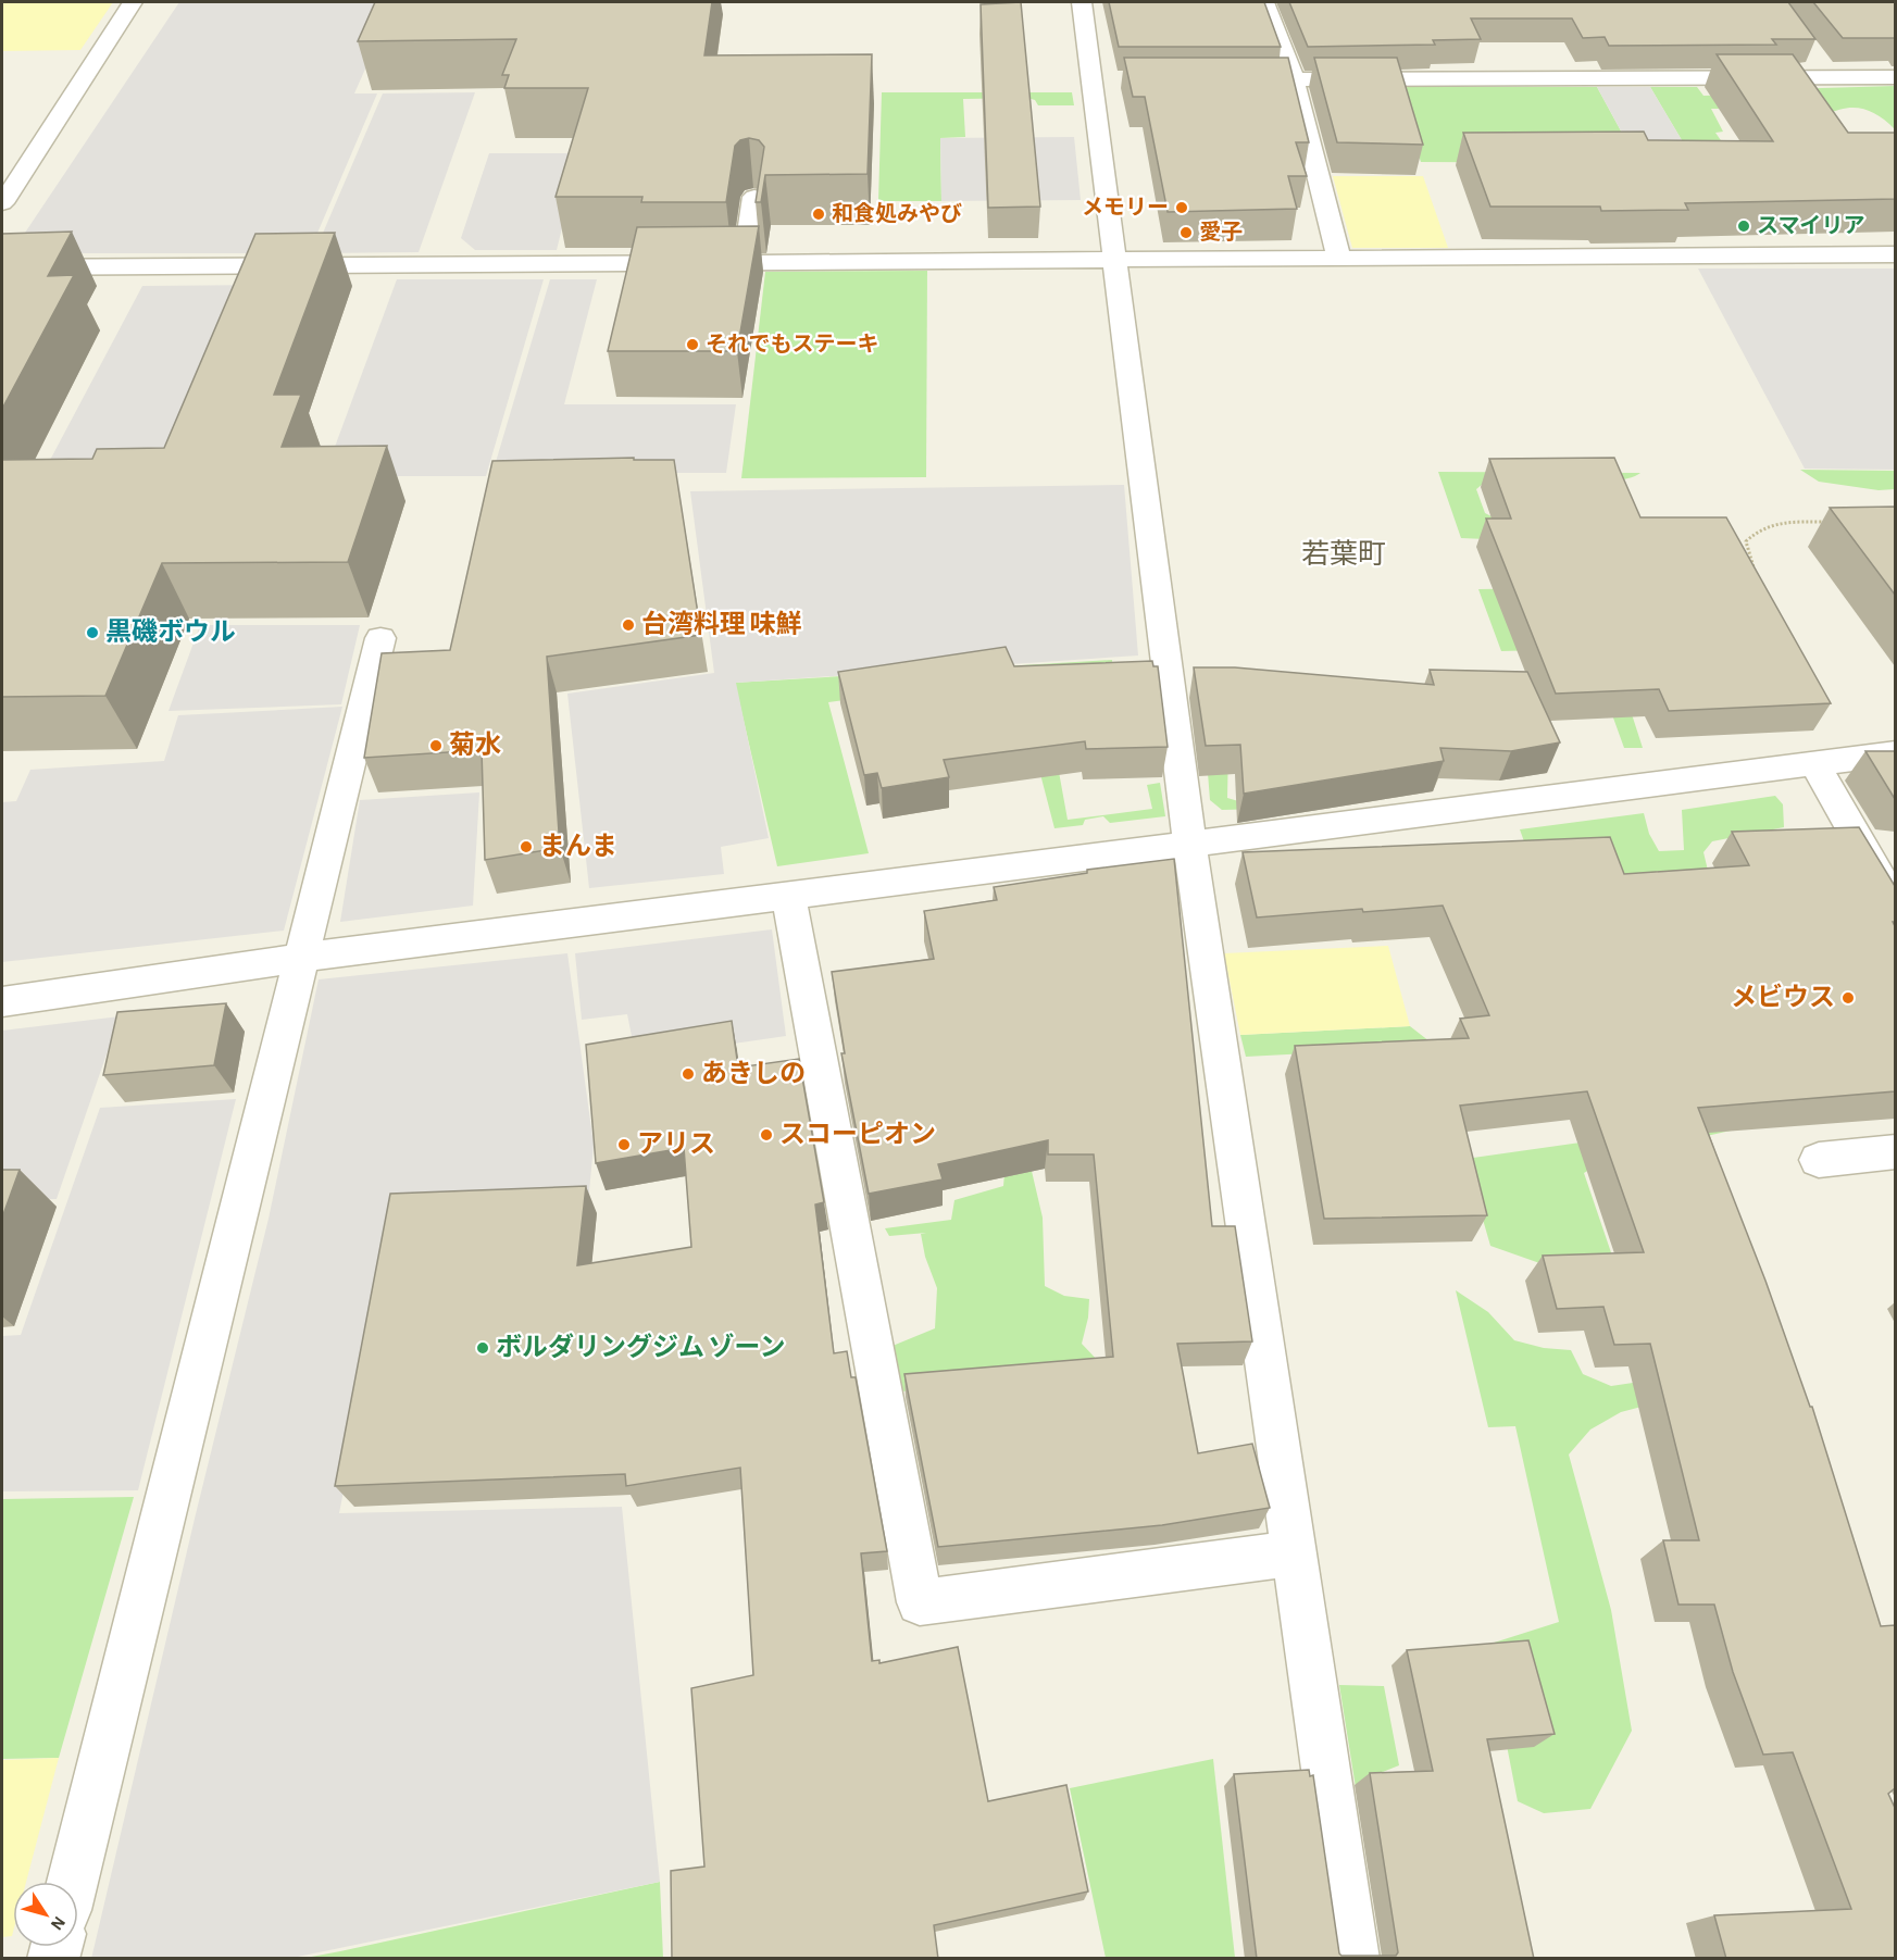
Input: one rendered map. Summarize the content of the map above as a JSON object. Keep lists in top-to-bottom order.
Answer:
{
  "districts": ["若葉町"],
  "places": [
    "メモリー",
    "和食処みやび",
    "スマイリア",
    "愛子",
    "それでもステーキ",
    "台湾料理 味鮮",
    "黒磯ボウル",
    "菊水",
    "まんま",
    "メビウス",
    "あきしの",
    "スコーピオン",
    "アリス",
    "ボルダリングジム ゾーン"
  ],
  "north": "bottom right"
}
